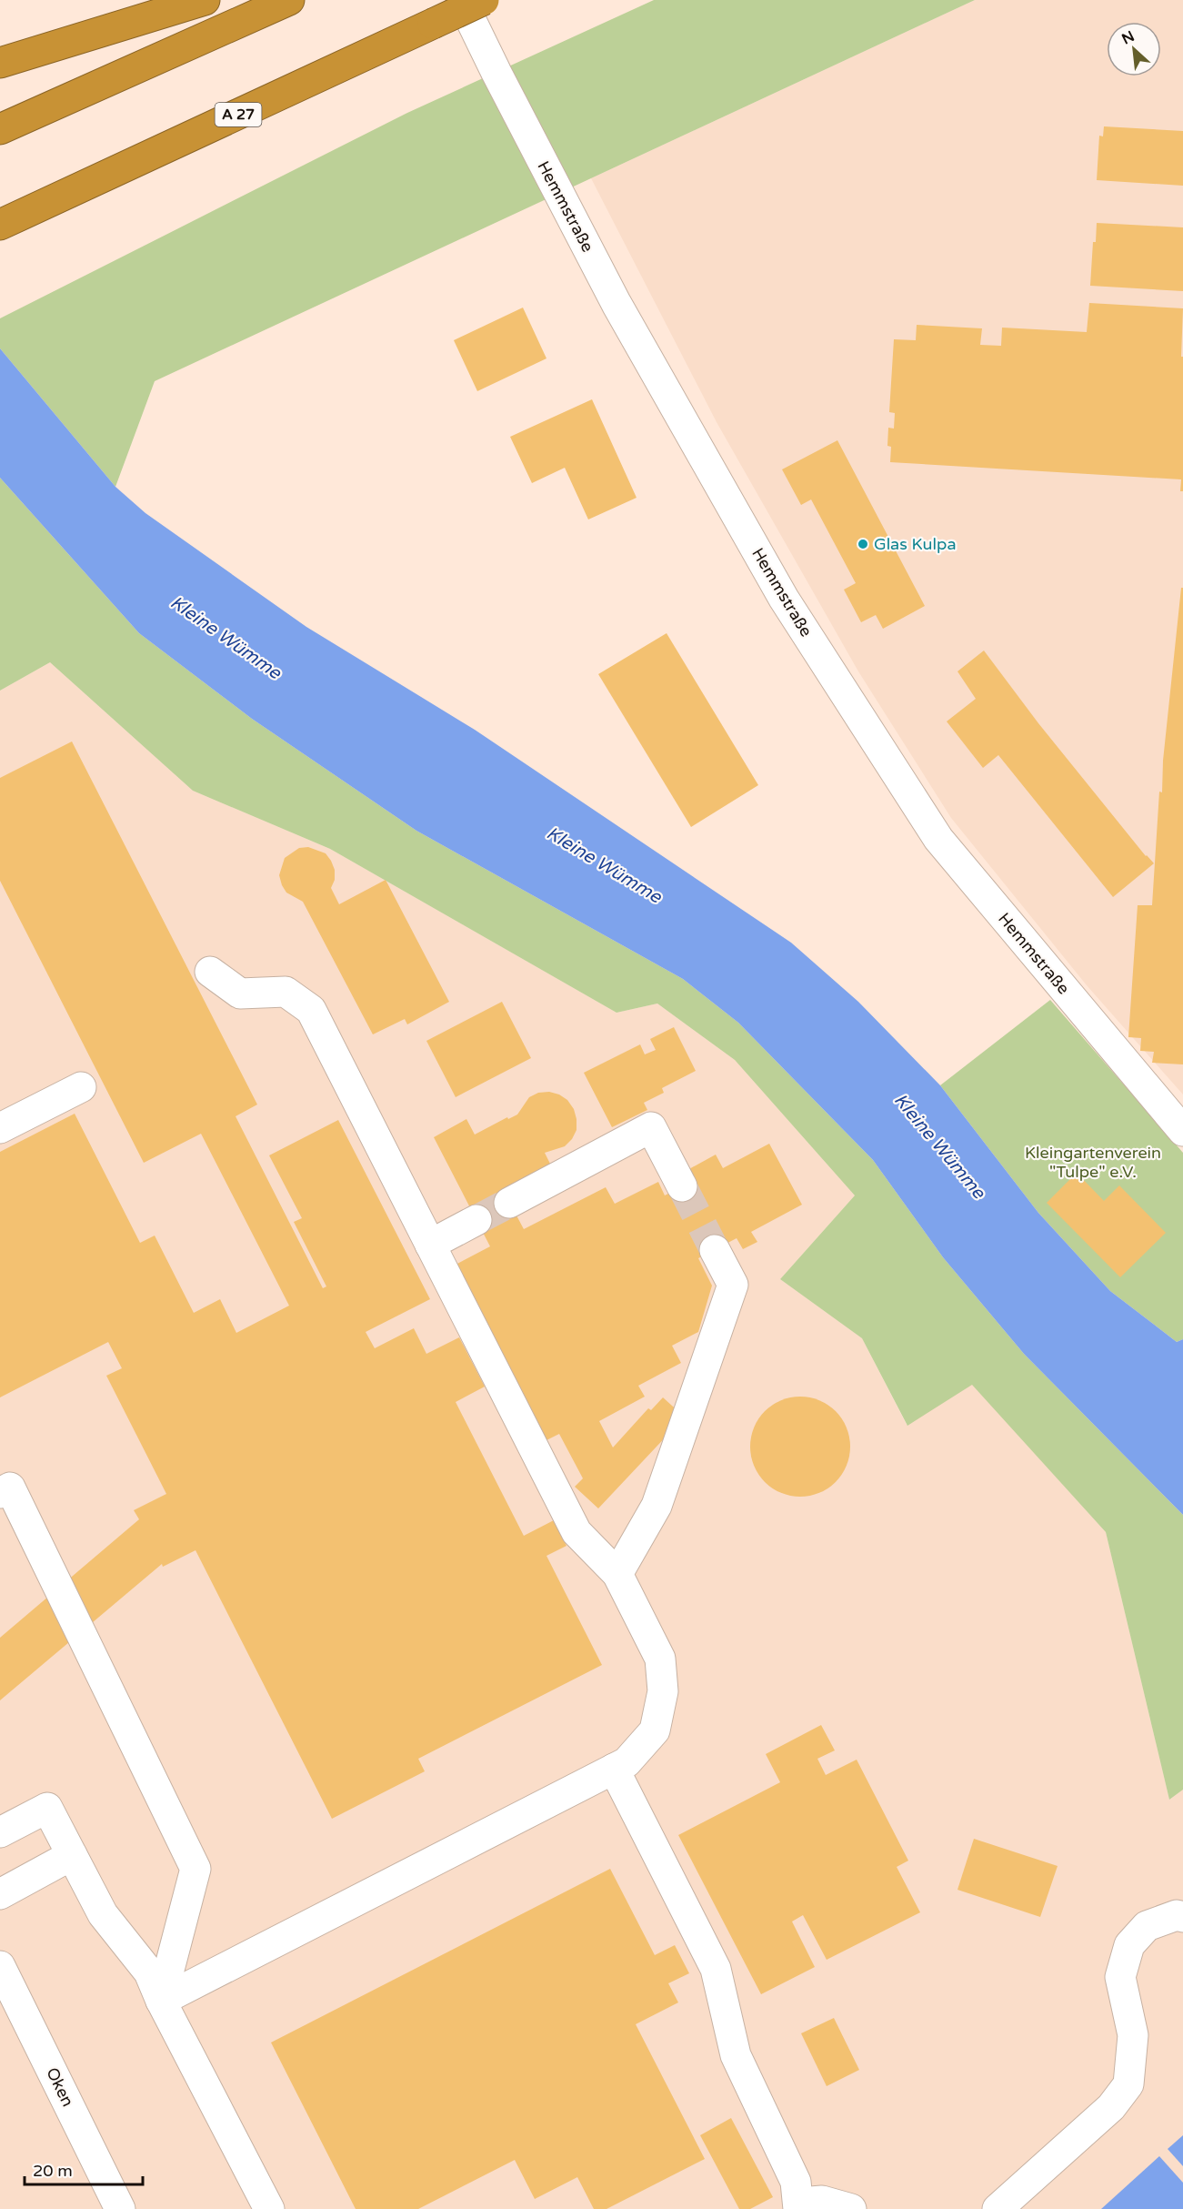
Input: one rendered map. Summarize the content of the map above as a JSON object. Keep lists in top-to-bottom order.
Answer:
{
  "streets": {
    "highway": ["A 27"],
    "street": ["Hemmstraße", "Oken"]
  },
  "water": ["Kleine Wümme"],
  "parks": ["Kleingartenverein \"Tulpe\" e.V."],
  "places": ["Glas Kulpa"],
  "scale_bar": "20 m",
  "north": "top left"
}
